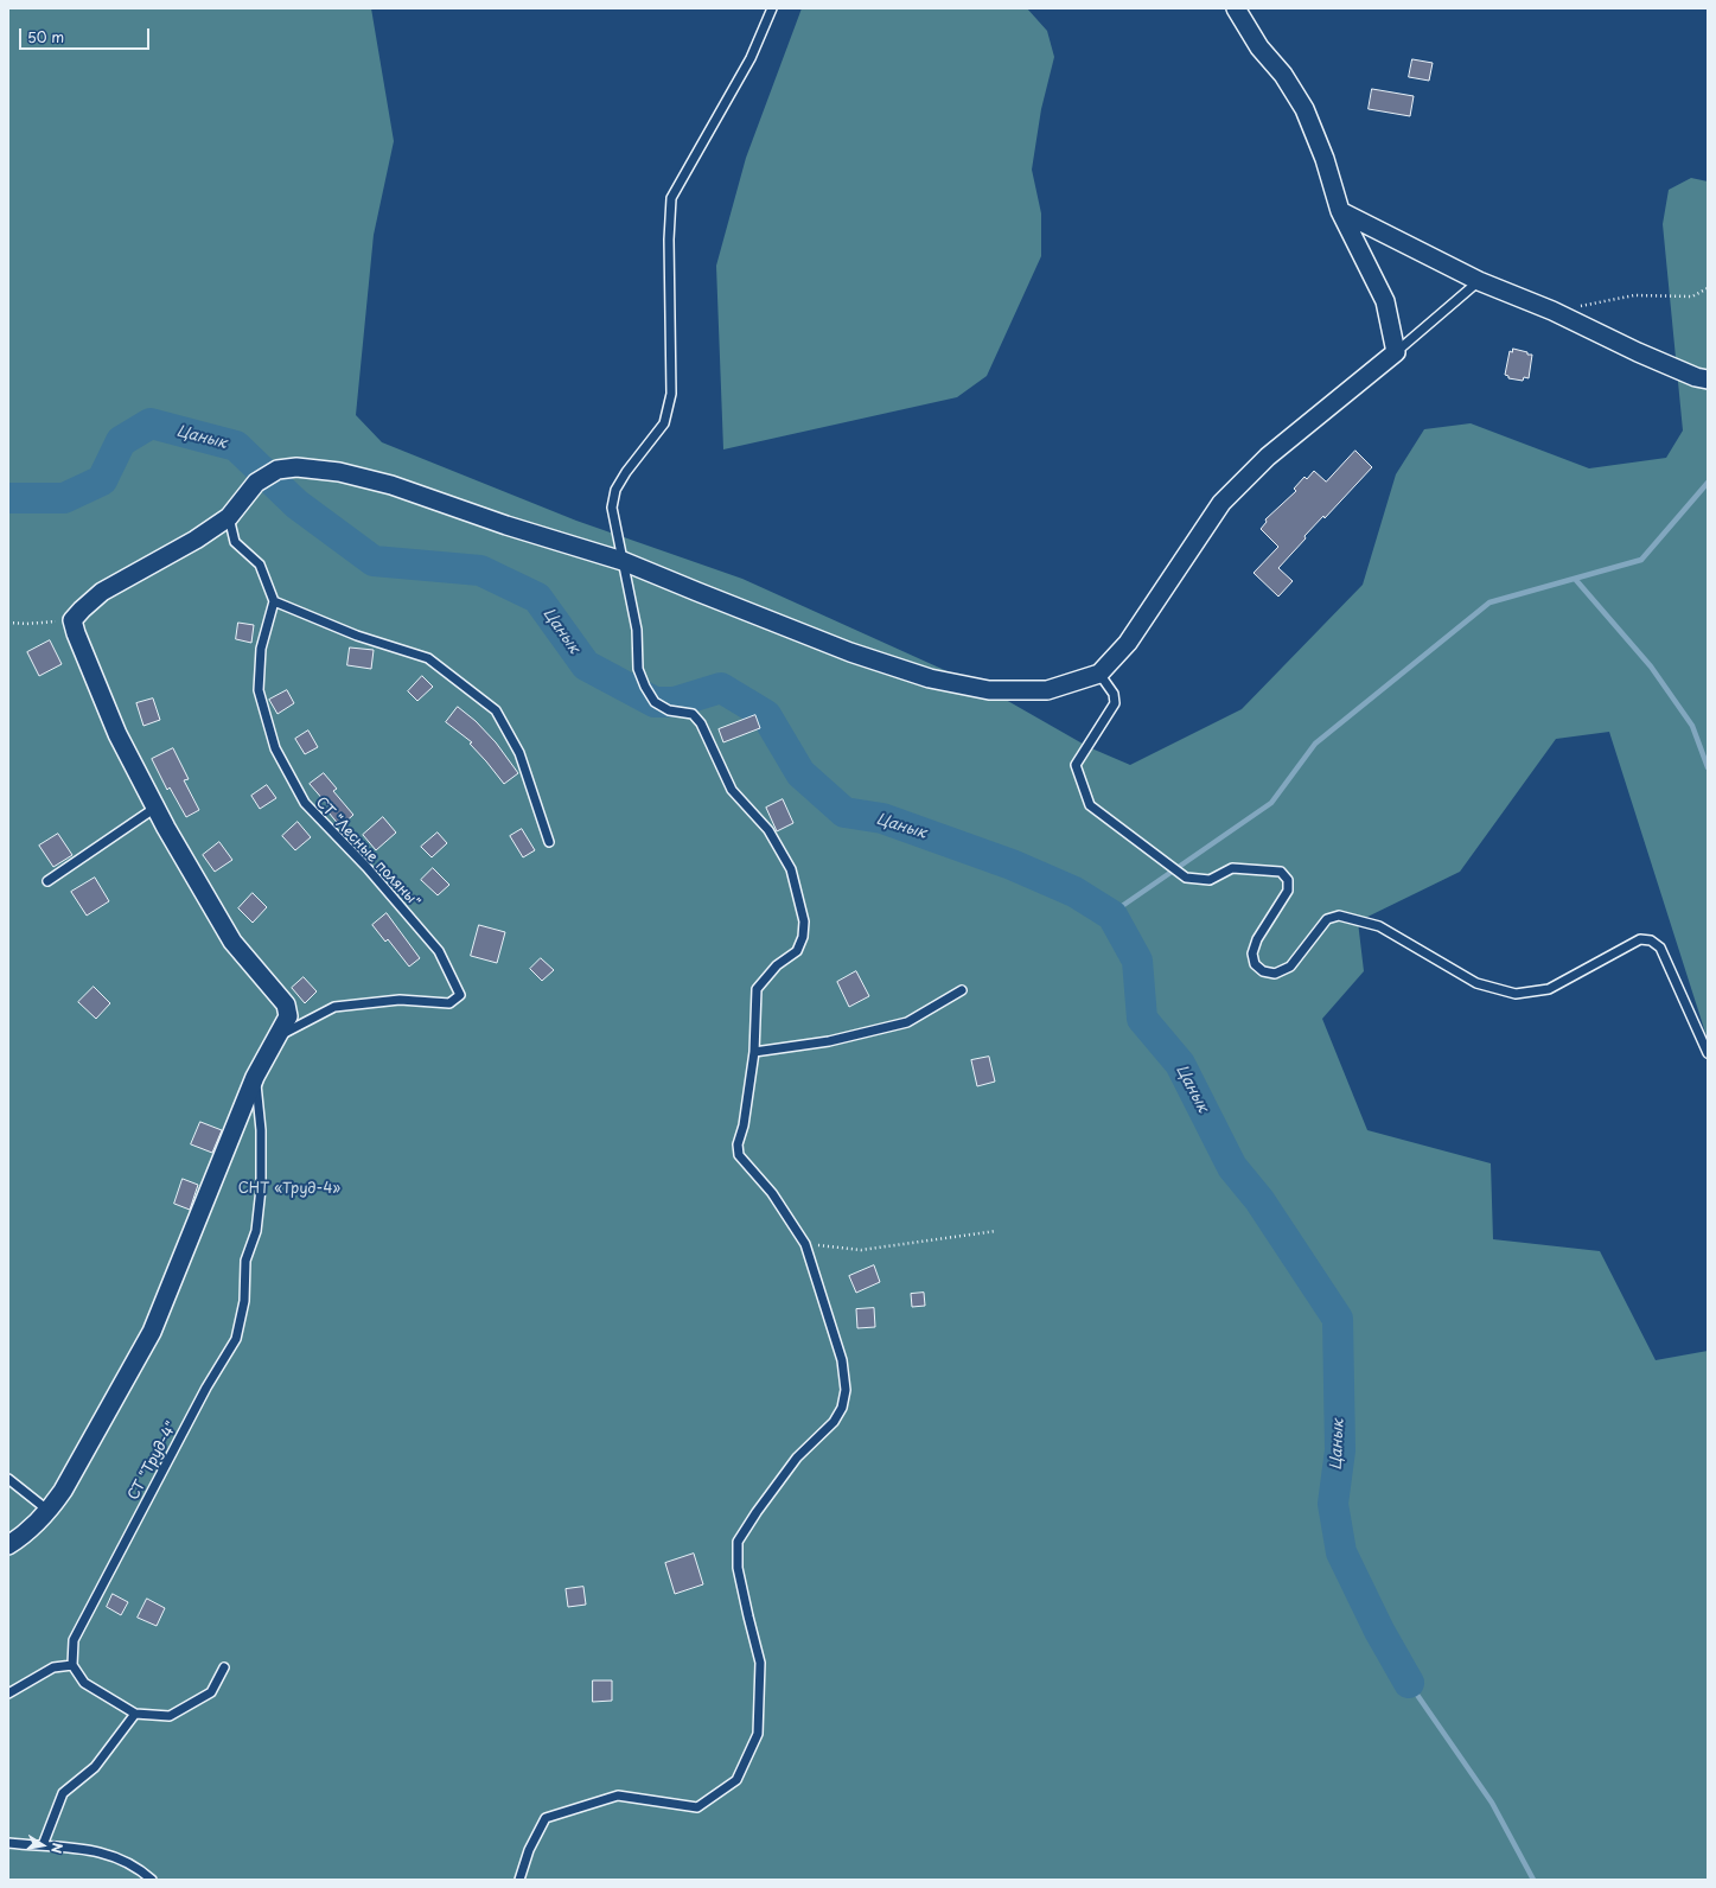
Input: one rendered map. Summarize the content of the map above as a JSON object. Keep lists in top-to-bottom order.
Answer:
{
  "streets": {
    "lane": ["СТ \"Лесные поляны\"", "СТ \"Труд-4\""]
  },
  "water": ["Цанык"],
  "parks": ["СНТ «Труд-4»"],
  "scale_bar": "50 m",
  "north": "right"
}
